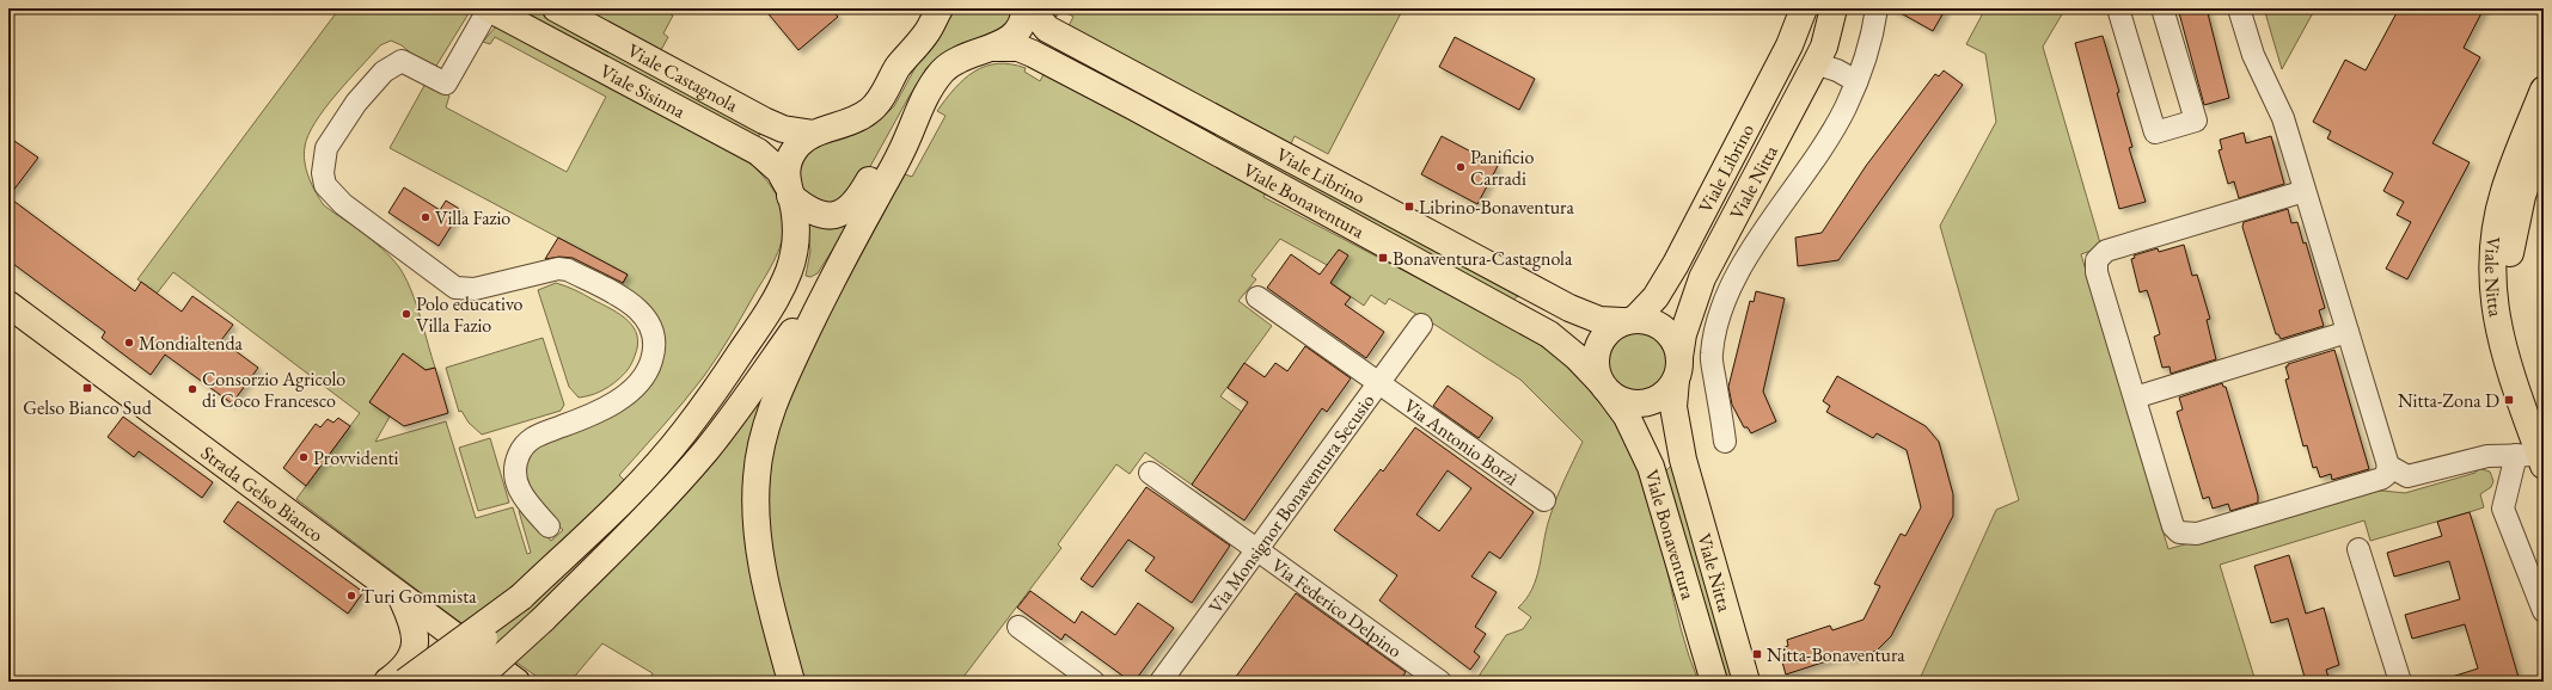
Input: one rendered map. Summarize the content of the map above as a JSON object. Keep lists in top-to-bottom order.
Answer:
{
  "streets": {
    "main road": [
      "Viale Castagnola",
      "Viale Sisinna",
      "Viale Librino",
      "Viale Nitta",
      "Viale Bonaventura",
      "Strada Gelso Bianco"
    ],
    "street": ["Via Antonio Borzì", "Via Monsignor Bonaventura Secusio", "Via Federico Delpino"]
  },
  "crossings": [
    ["Viale Librino", "Viale Nitta"],
    ["Viale Librino", "Viale Bonaventura"],
    ["Viale Nitta", "Viale Bonaventura"],
    ["Via Antonio Borzì", "Via Monsignor Bonaventura Secusio"],
    ["Via Monsignor Bonaventura Secusio", "Via Federico Delpino"]
  ],
  "places": {
    "other": [
      "Panificio Carradi",
      "Villa Fazio",
      "Polo educativo Villa Fazio",
      "Mondialtenda",
      "Consorzio Agricolo di Coco Francesco",
      "Provvidenti",
      "Turi Gommista"
    ],
    "transit": [
      "Librino-Bonaventura",
      "Bonaventura-Castagnola",
      "Gelso Bianco Sud",
      "Nitta-Zona D",
      "Nitta-Bonaventura"
    ]
  }
}
